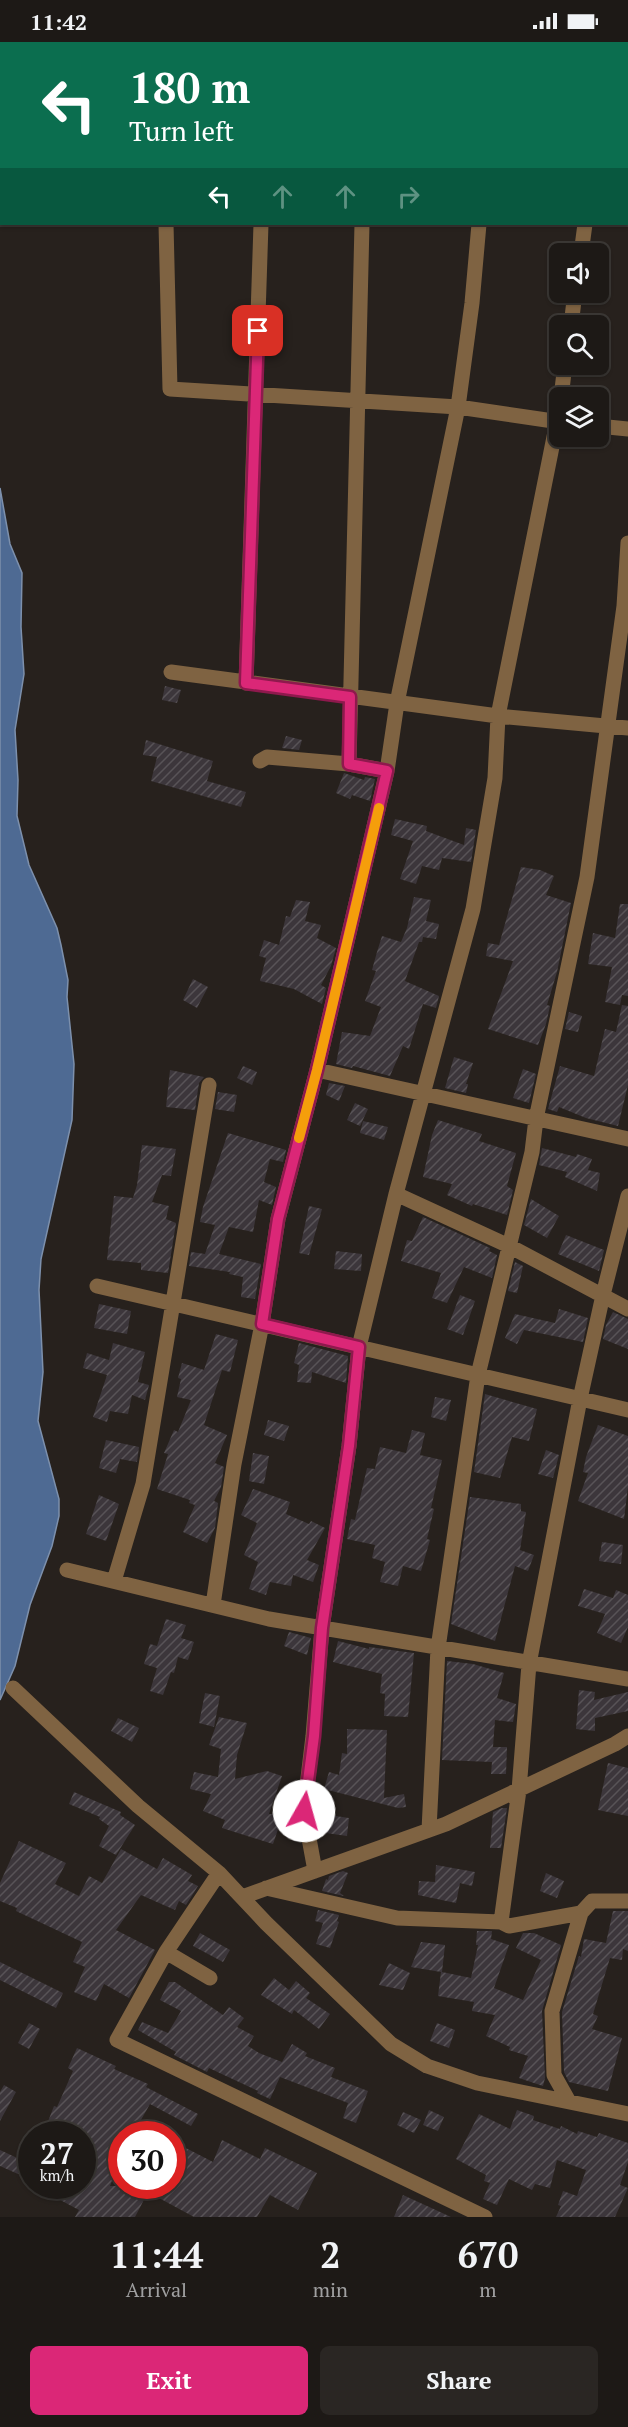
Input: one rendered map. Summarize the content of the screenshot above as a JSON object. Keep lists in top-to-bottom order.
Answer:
{
  "page": {
    "status": "11:42",
    "turn": ["180 m", "Turn left"],
    "speed": "27 km/h",
    "limit": "30",
    "eta": [
      "11:44",
      "Arrival",
      "2",
      "min",
      "670",
      "m"
    ],
    "buttons": ["Exit", "Share"]
  }
}
